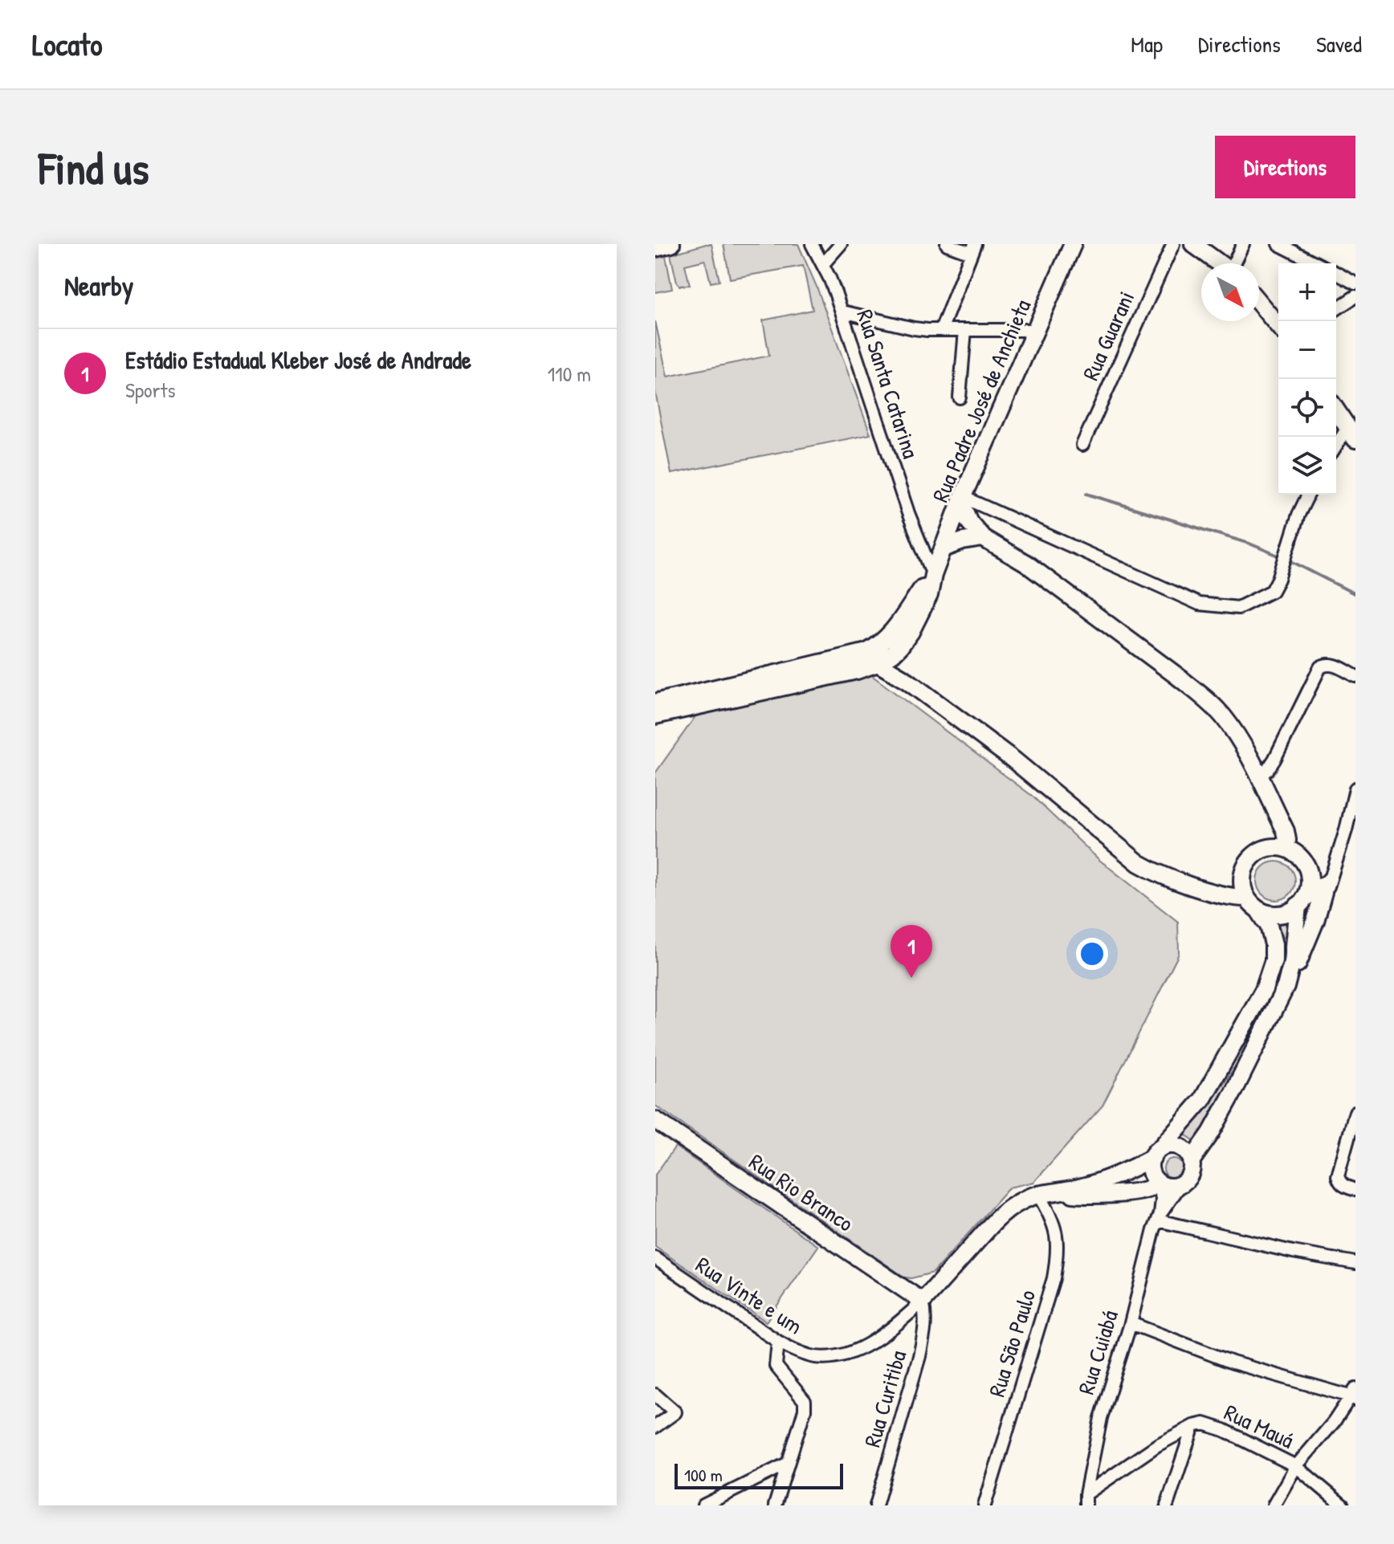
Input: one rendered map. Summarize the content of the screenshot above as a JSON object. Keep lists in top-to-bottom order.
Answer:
{
  "streets": {
    "street": [
      "Rua Guarani",
      "Rua Santa Catarina",
      "Rua Padre José de Anchieta",
      "Rua Rio Branco",
      "Rua Vinte e um",
      "Rua São Paulo",
      "Rua Cuiabá",
      "Rua Curitiba",
      "Rua Mauá"
    ]
  },
  "crossings": [
    ["Rua Santa Catarina", "Rua Padre José de Anchieta"],
    ["Rua Rio Branco", "Rua Vinte e um"],
    ["Rua Rio Branco", "Rua Curitiba"],
    ["Rua Vinte e um", "Rua Curitiba"],
    ["Rua Cuiabá", "Rua Mauá"]
  ],
  "scale_bar": "100 m",
  "north": "bottom right",
  "page": {
    "header": "Locato",
    "nav": ["Map", "Directions", "Saved"],
    "buttons": "Directions",
    "title": "Find us",
    "heading": "Nearby",
    "map_buttons": ["+", "−"],
    "list": [
      {
        "mark": "1",
        "name": "Estádio Estadual Kleber José de Andrade",
        "note": "Sports",
        "value": "110 m"
      }
    ],
    "pins": "1",
    "scale": "100 m"
  }
}
